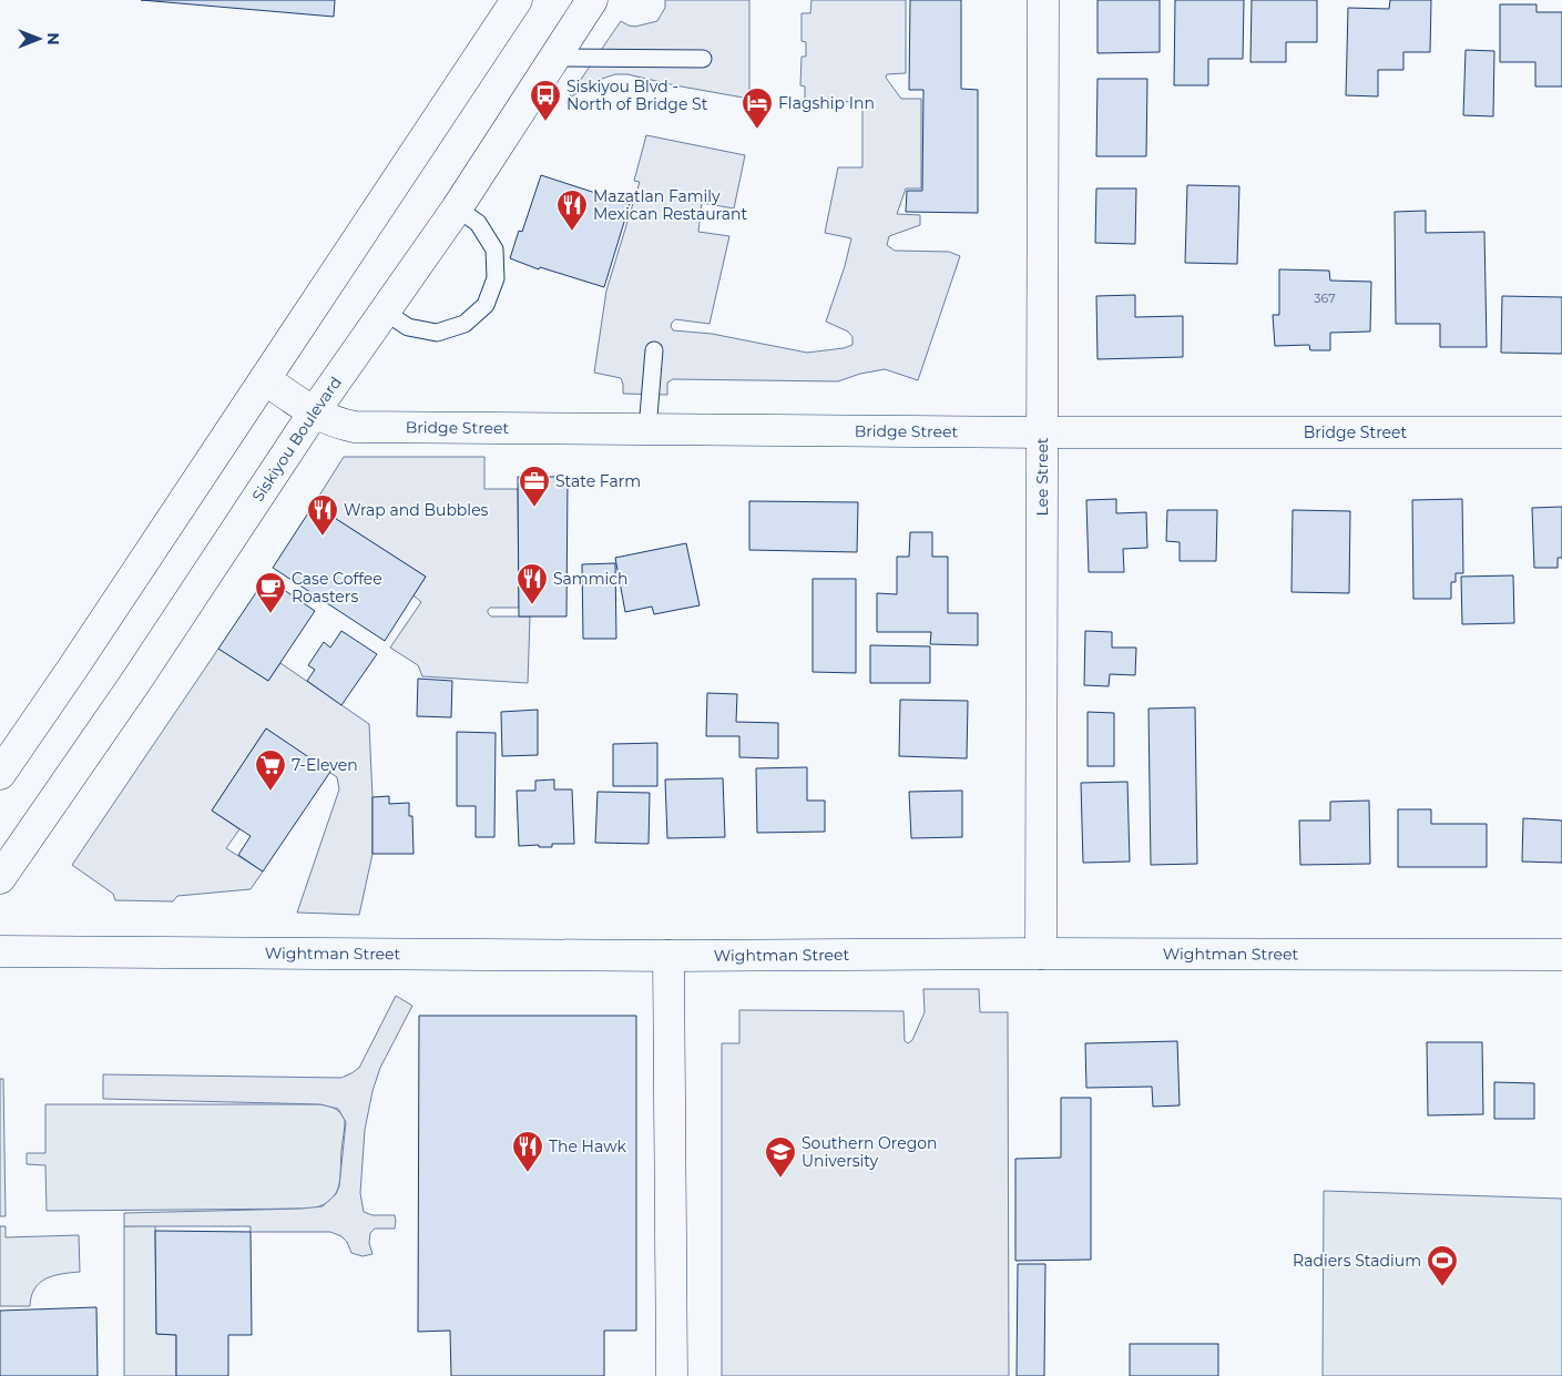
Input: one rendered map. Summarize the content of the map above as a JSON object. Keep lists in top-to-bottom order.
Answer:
{
  "streets": {
    "street": [
      "Bridge Street",
      "Siskiyou Boulevard",
      "Lee Street",
      "Wightman Street"
    ]
  },
  "crossings": [
    ["Bridge Street", "Siskiyou Boulevard"],
    ["Bridge Street", "Lee Street"],
    ["Lee Street", "Wightman Street"]
  ],
  "places": {
    "bus stop": ["Siskiyou Blvd - North of Bridge St"],
    "hotel": ["Flagship Inn"],
    "restaurant": [
      "Mazatlan Family Mexican Restaurant",
      "Wrap and Bubbles",
      "Sammich",
      "The Hawk"
    ],
    "office": ["State Farm"],
    "cafe": ["Case Coffee Roasters"],
    "supermarket": ["7-Eleven"],
    "school or university": ["Southern Oregon University"],
    "sports": ["Radiers Stadium"]
  },
  "house_numbers": ["367"],
  "north": "right"
}
